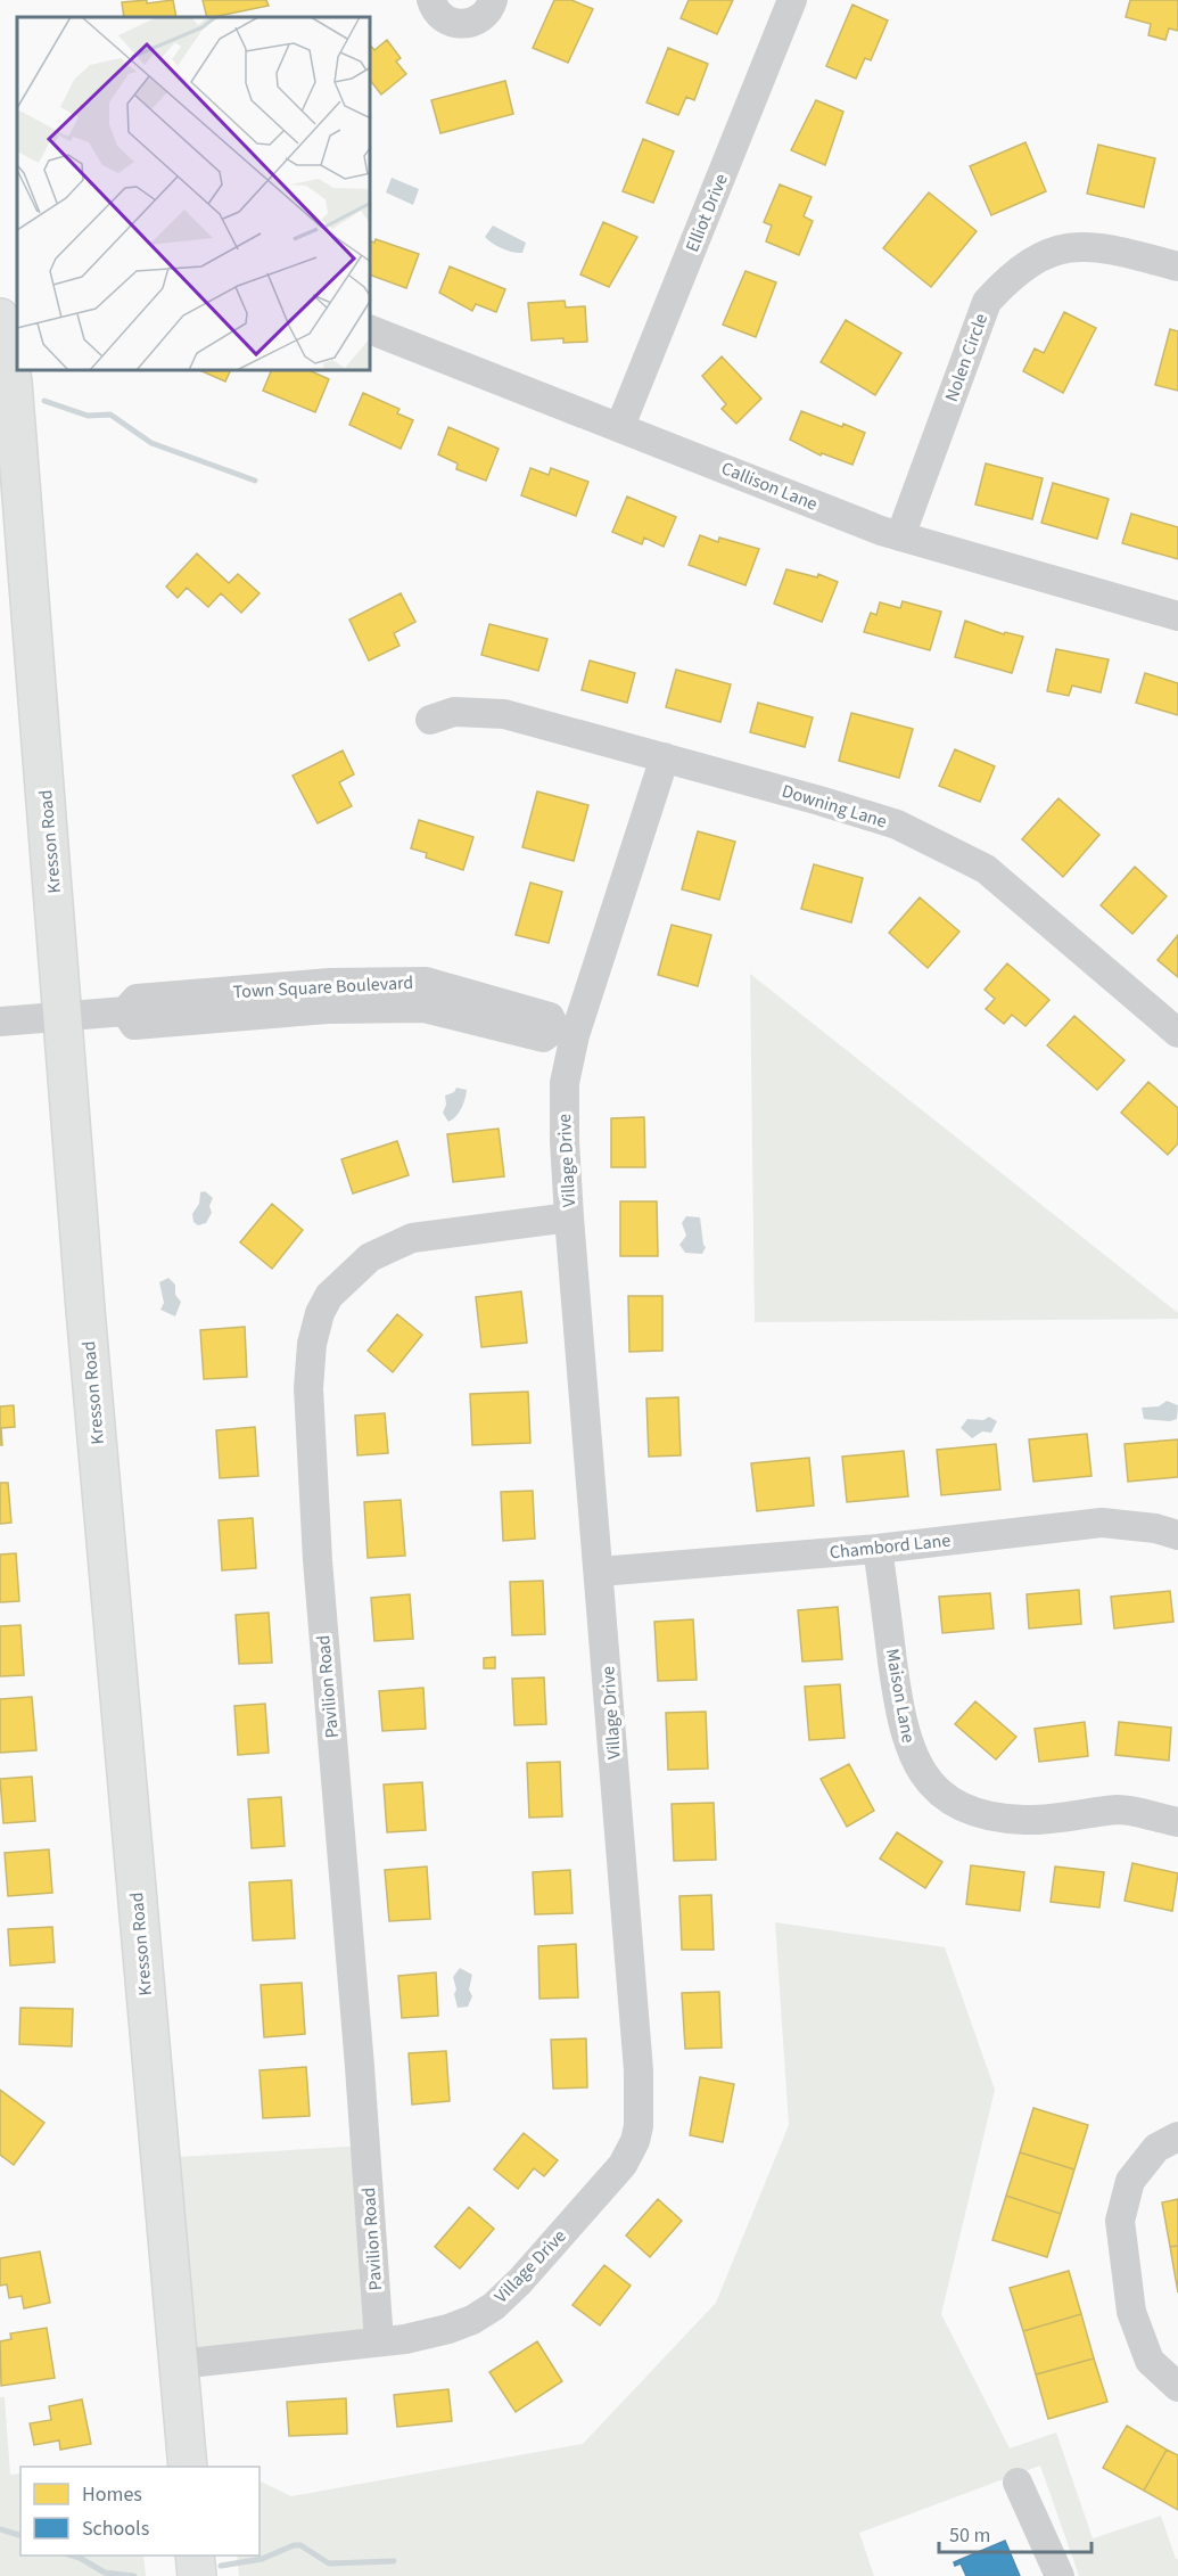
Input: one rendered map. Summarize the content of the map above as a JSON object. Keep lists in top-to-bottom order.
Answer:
{
  "streets": {
    "main road": ["Kresson Road"],
    "street": [
      "Elliot Drive",
      "Nolen Circle",
      "Callison Lane",
      "Downing Lane",
      "Town Square Boulevard",
      "Village Drive",
      "Chambord Lane",
      "Pavilion Road",
      "Maison Lane"
    ]
  },
  "crossings": [
    ["Elliot Drive", "Callison Lane"],
    ["Nolen Circle", "Callison Lane"],
    ["Downing Lane", "Village Drive"],
    ["Kresson Road", "Town Square Boulevard"],
    ["Kresson Road", "Village Drive"],
    ["Town Square Boulevard", "Village Drive"],
    ["Village Drive", "Chambord Lane"],
    ["Village Drive", "Pavilion Road"],
    ["Chambord Lane", "Maison Lane"]
  ],
  "legend": ["Homes", "Schools"],
  "scale_bar": "50 m"
}
